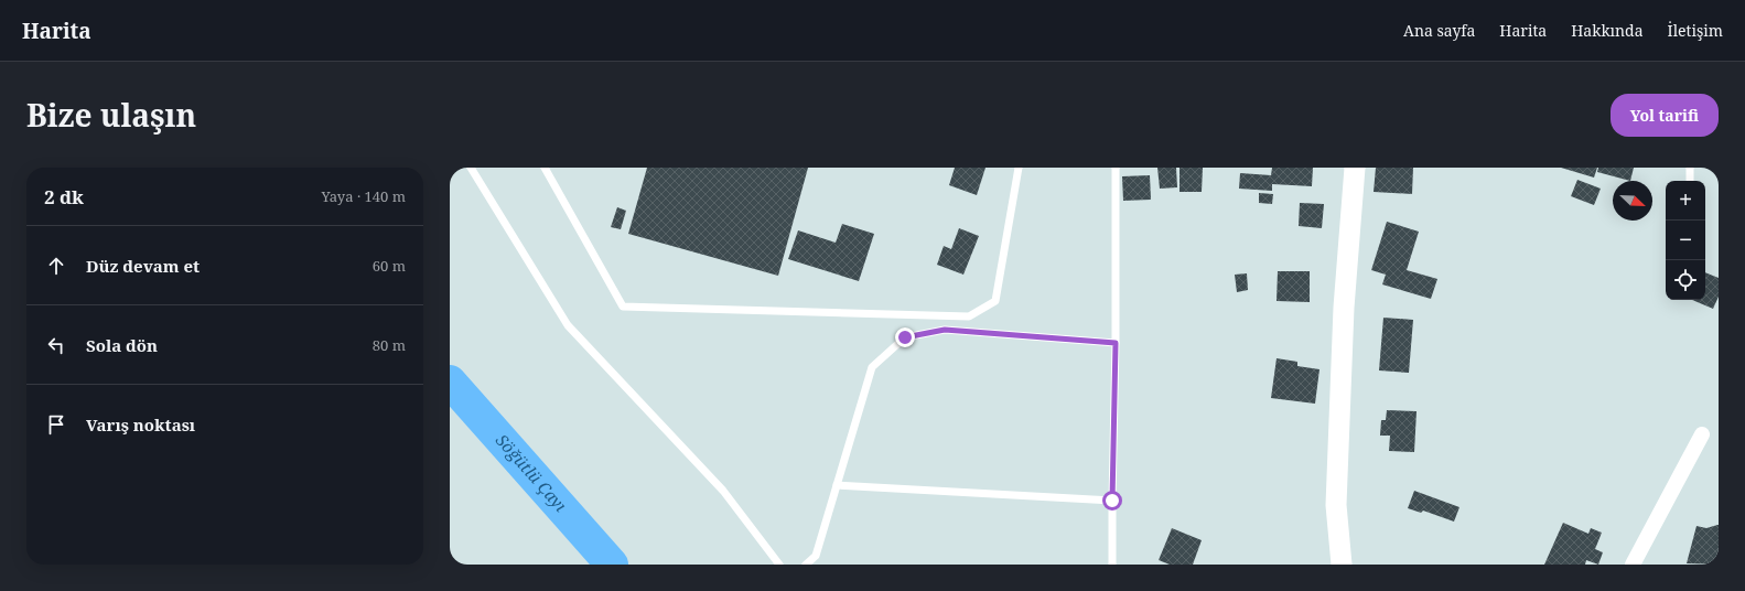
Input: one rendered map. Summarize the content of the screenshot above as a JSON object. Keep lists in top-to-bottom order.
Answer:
{
  "water": ["Söğütlü Çayı"],
  "north": "bottom right",
  "page": {
    "header": "Harita",
    "nav": [
      "Ana sayfa",
      "Harita",
      "Hakkında",
      "İletişim"
    ],
    "title": "Bize ulaşın",
    "buttons": "Yol tarifi",
    "heading": ["2 dk", "Yaya · 140 m"],
    "map_buttons": ["+", "−"],
    "list": [
      ["Düz devam et", "60 m"],
      ["Sola dön", "80 m"],
      "Varış noktası"
    ]
  }
}
